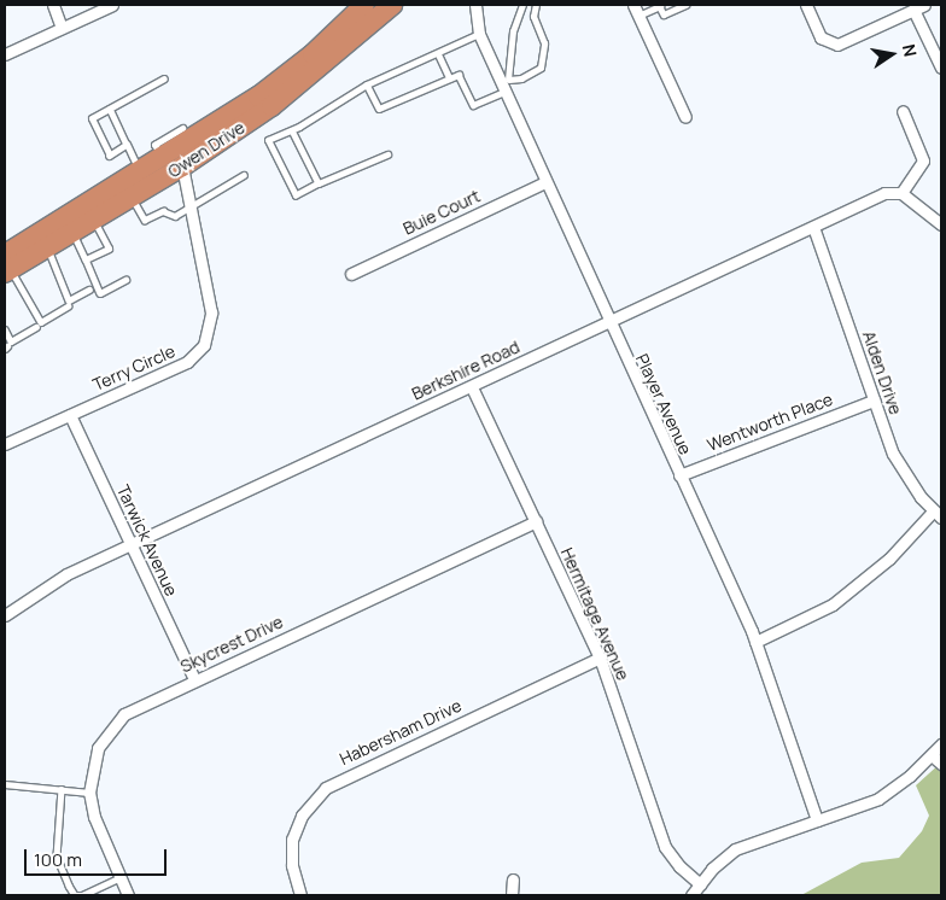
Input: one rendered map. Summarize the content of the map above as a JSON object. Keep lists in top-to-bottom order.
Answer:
{
  "streets": {
    "highway": ["Owen Drive"],
    "street": [
      "Buie Court",
      "Terry Circle",
      "Berkshire Road",
      "Alden Drive",
      "Player Avenue",
      "Wentworth Place",
      "Tarwick Avenue",
      "Hermitage Avenue",
      "Skycrest Drive",
      "Habersham Drive"
    ]
  },
  "crossings": [
    ["Owen Drive", "Terry Circle"],
    ["Buie Court", "Player Avenue"],
    ["Terry Circle", "Tarwick Avenue"],
    ["Berkshire Road", "Alden Drive"],
    ["Berkshire Road", "Player Avenue"],
    ["Berkshire Road", "Tarwick Avenue"],
    ["Berkshire Road", "Hermitage Avenue"],
    ["Alden Drive", "Wentworth Place"],
    ["Player Avenue", "Wentworth Place"],
    ["Tarwick Avenue", "Skycrest Drive"],
    ["Hermitage Avenue", "Skycrest Drive"],
    ["Hermitage Avenue", "Habersham Drive"]
  ],
  "scale_bar": "100 m",
  "north": "right"
}
